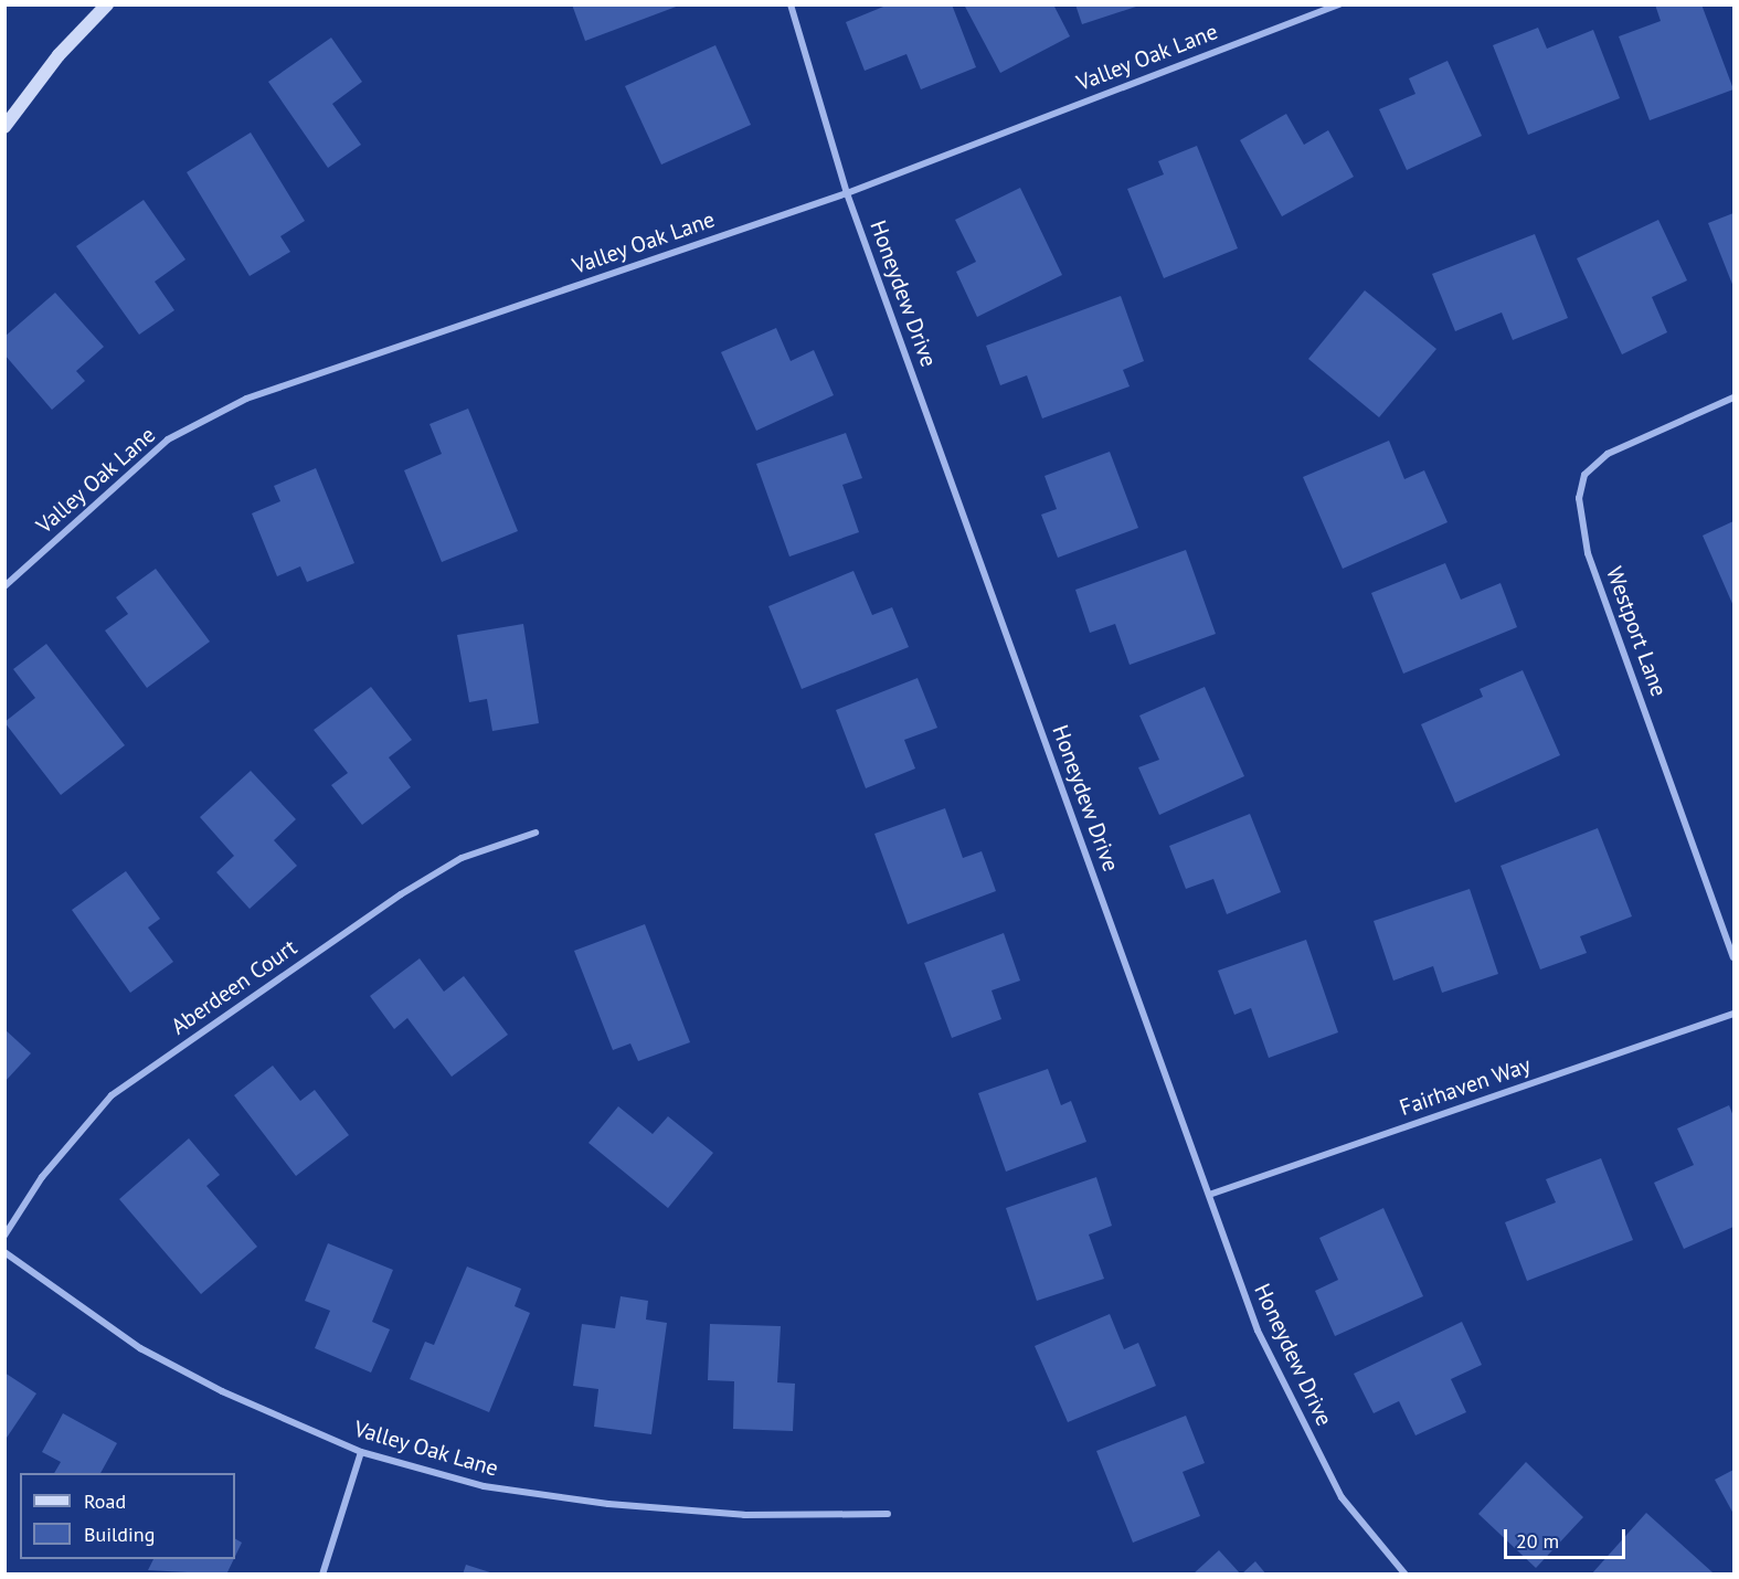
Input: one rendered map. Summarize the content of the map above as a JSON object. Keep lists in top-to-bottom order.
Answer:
{
  "streets": {
    "street": [
      "Valley Oak Lane",
      "Honeydew Drive",
      "Westport Lane",
      "Aberdeen Court",
      "Fairhaven Way"
    ]
  },
  "crossings": [
    ["Valley Oak Lane", "Honeydew Drive"],
    ["Honeydew Drive", "Fairhaven Way"]
  ],
  "legend": ["Road", "Building"],
  "scale_bar": "20 m"
}
